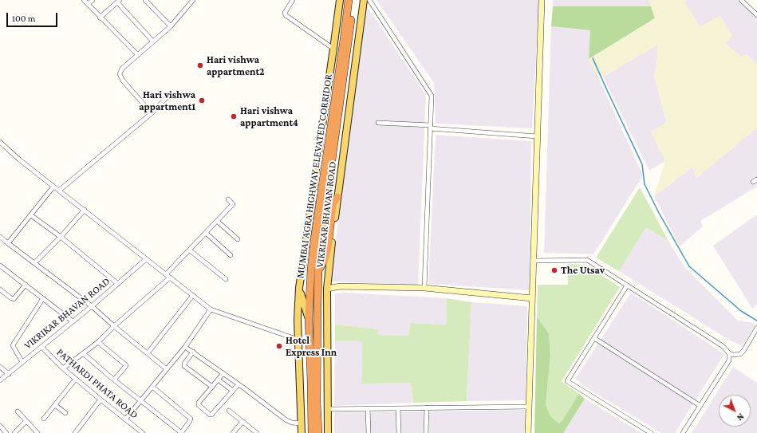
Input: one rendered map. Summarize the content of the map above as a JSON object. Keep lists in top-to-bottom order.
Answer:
{
  "streets": {
    "highway": ["MUMBAI AGRA HIGHWAY ELEVATED CORRIDOR"],
    "main road": ["VIKRIKAR BHAVAN ROAD"],
    "street": ["PATHARDI PHATA ROAD"]
  },
  "crossings": [
    ["VIKRIKAR BHAVAN ROAD", "PATHARDI PHATA ROAD"]
  ],
  "places": [
    "Hari vishwa appartment2",
    "Hari vishwa appartment1",
    "Hari vishwa appartment4",
    "The Utsav",
    "Hotel Express Inn"
  ],
  "scale_bar": "100 m",
  "north": "bottom right"
}
